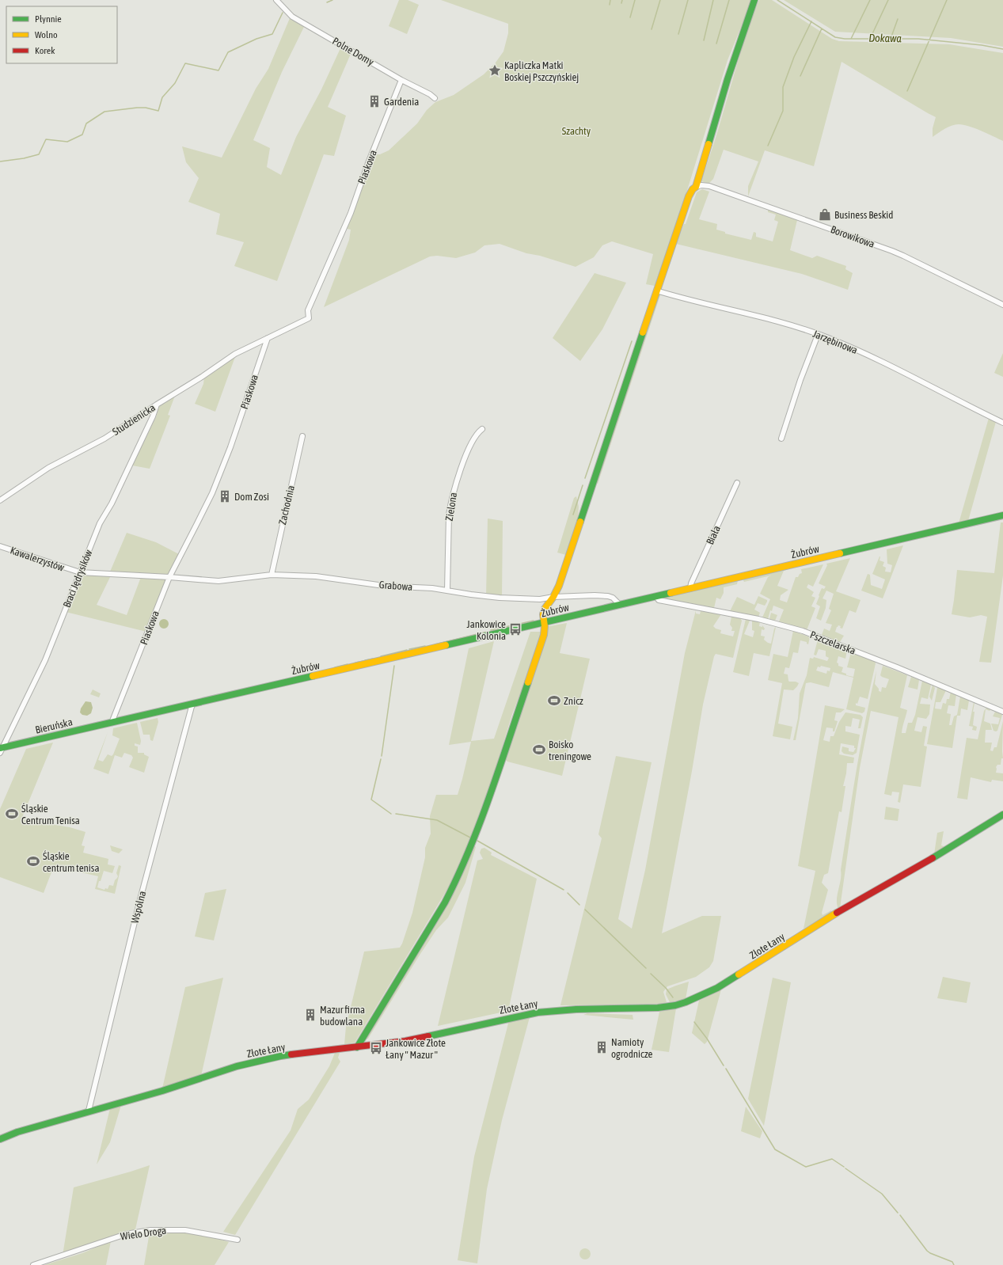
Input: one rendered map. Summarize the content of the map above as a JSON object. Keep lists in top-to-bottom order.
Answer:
{
  "streets": {
    "street": [
      "Polne Domy",
      "Piaskowa",
      "Borowikowa",
      "Jarzębinowa",
      "Studzienicka",
      "Zachodnia",
      "Zielona",
      "Biała",
      "Żubrów",
      "Kawalerzystów",
      "Braci Jędrysików",
      "Grabowa",
      "Pszczelarska",
      "Bieruńska",
      "Wspólna",
      "Złote Łany",
      "Wielo Droga"
    ]
  },
  "crossings": [
    ["Polne Domy", "Piaskowa"],
    ["Piaskowa", "Studzienicka"],
    ["Piaskowa", "Żubrów"],
    ["Piaskowa", "Kawalerzystów"],
    ["Piaskowa", "Grabowa"],
    ["Piaskowa", "Bieruńska"],
    ["Studzienicka", "Braci Jędrysików"],
    ["Zachodnia", "Grabowa"],
    ["Zielona", "Grabowa"],
    ["Biała", "Żubrów"],
    ["Żubrów", "Grabowa"],
    ["Żubrów", "Pszczelarska"],
    ["Żubrów", "Bieruńska"],
    ["Żubrów", "Wspólna"],
    ["Kawalerzystów", "Braci Jędrysików"],
    ["Kawalerzystów", "Grabowa"],
    ["Braci Jędrysików", "Bieruńska"],
    ["Wspólna", "Złote Łany"]
  ],
  "water": ["Dokawa"],
  "parks": ["Szachty"],
  "places": {
    "place": ["Kapliczka Matki Boskiej Pszczyńskiej"],
    "building": [
      "Gardenia",
      "Dom Zosi",
      "Mazur firma budowlana",
      "Namioty ogrodnicze"
    ],
    "shop": ["Business Beskid"],
    "bus stop": ["Jankowice Kolonia", "Jankowice Złote Łany \" Mazur \""],
    "sports": [
      "Znicz",
      "Boisko treningowe",
      "Śląskie Centrum Tenisa",
      "Śląskie centrum tenisa"
    ]
  },
  "legend": ["Płynnie", "Wolno", "Korek"]
}
